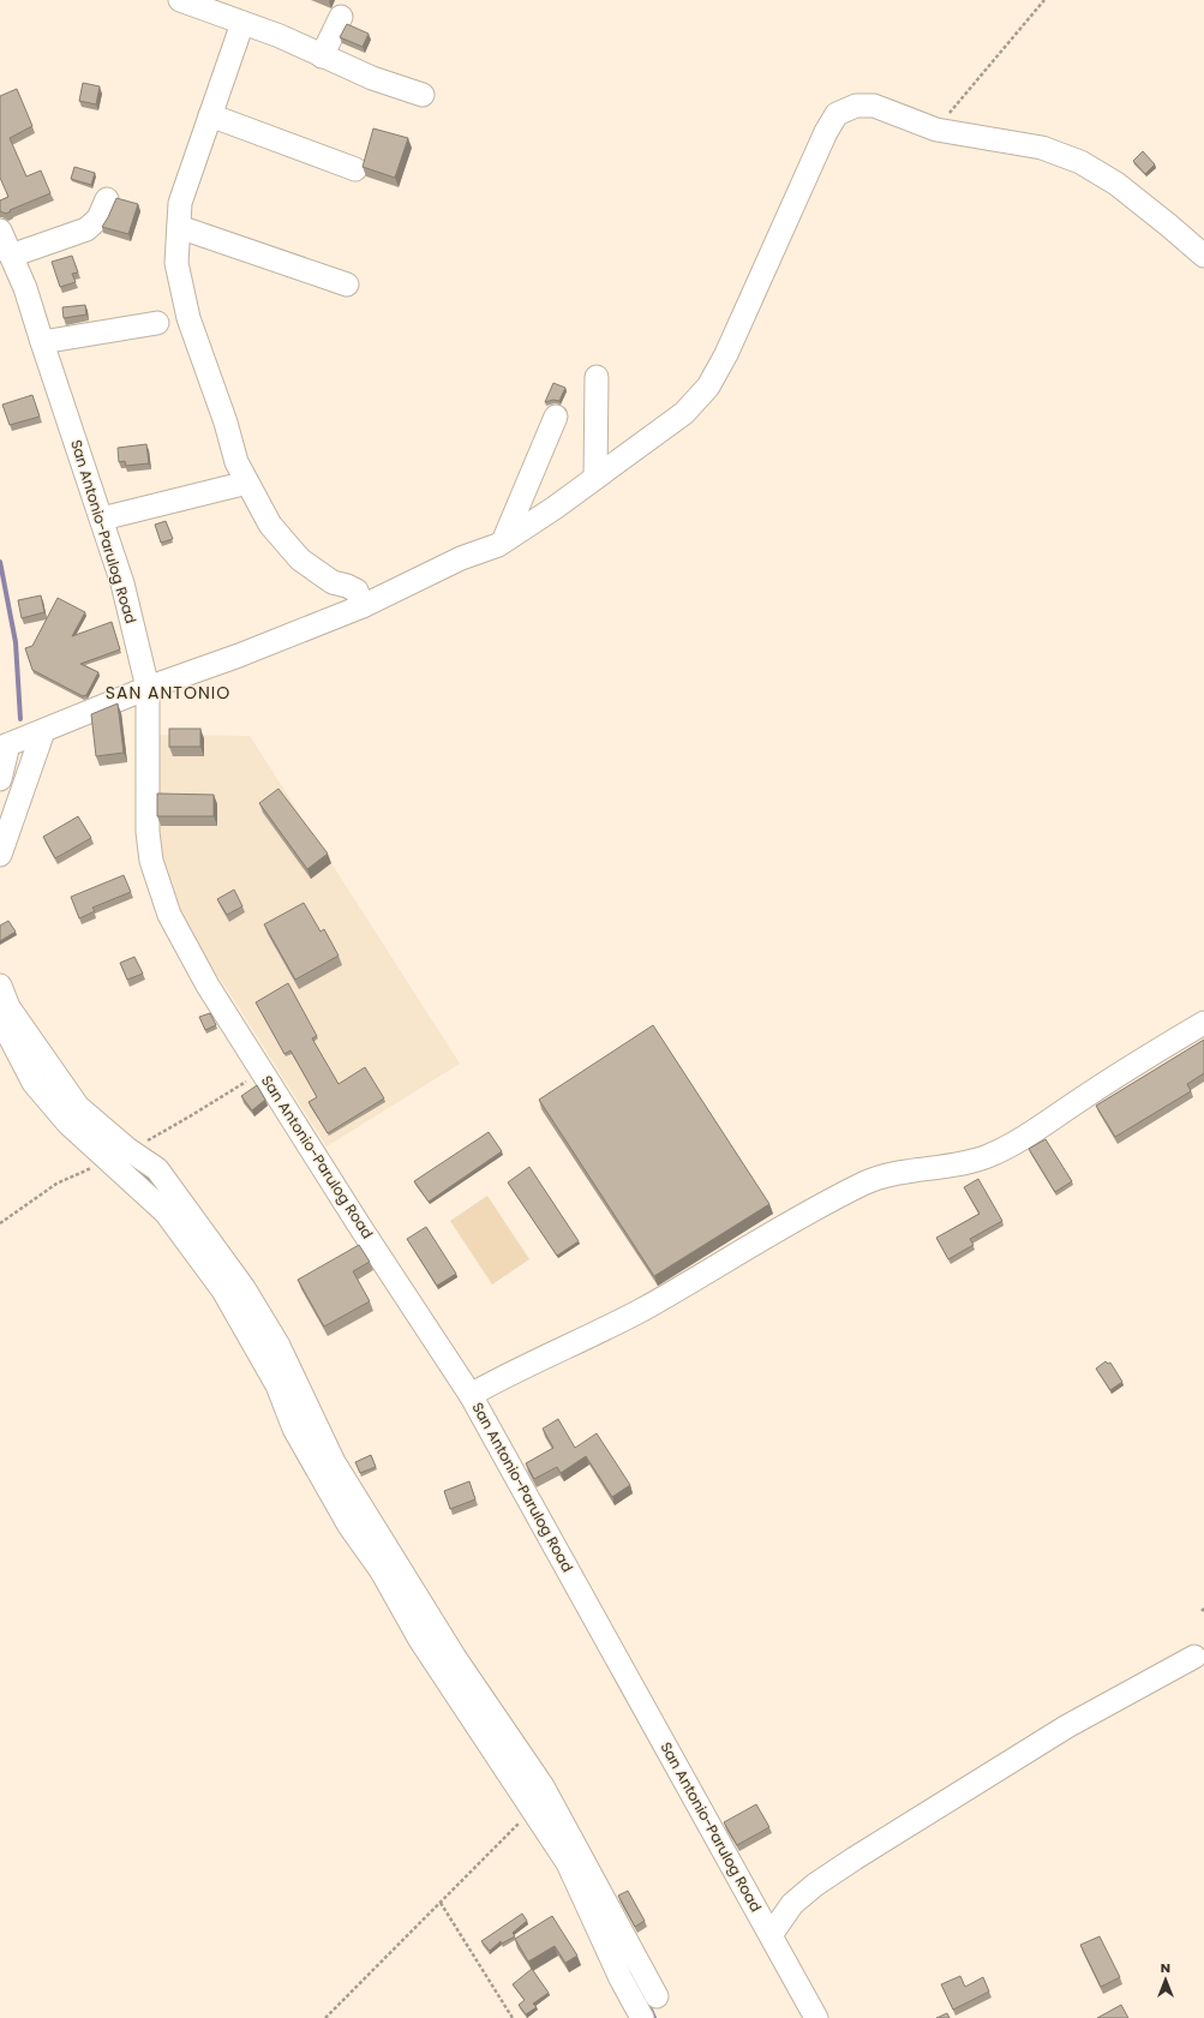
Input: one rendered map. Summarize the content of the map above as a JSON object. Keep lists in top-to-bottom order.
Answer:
{
  "streets": {
    "street": ["San Antonio-Parulog Road"]
  },
  "districts": ["SAN ANTONIO"],
  "north": "top"
}
